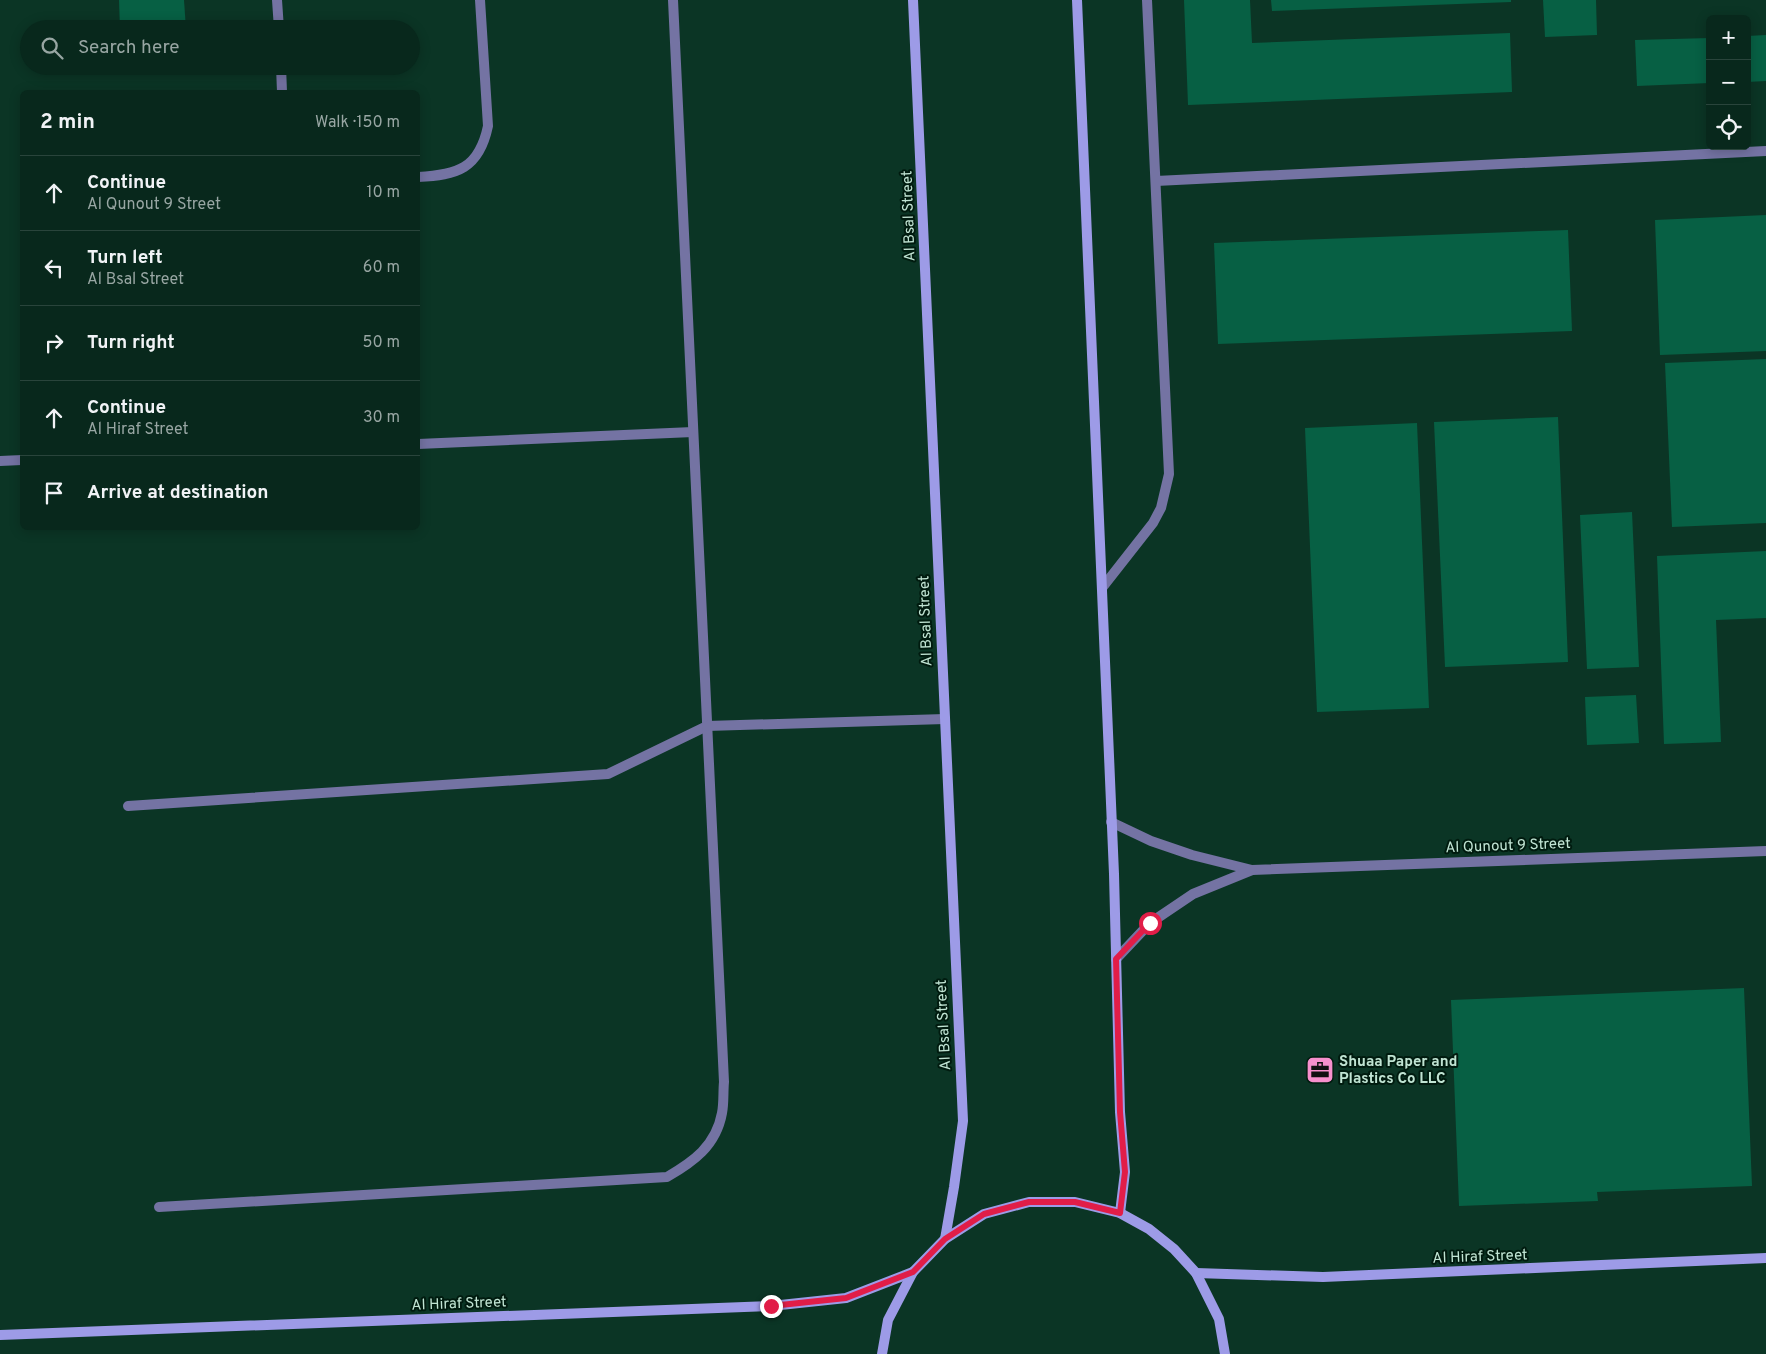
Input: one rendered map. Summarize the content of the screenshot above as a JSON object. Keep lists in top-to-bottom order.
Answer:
{
  "streets": {
    "street": ["Al Bsal Street", "Al Qunout 9 Street", "Al Hiraf Street"]
  },
  "places": {
    "office": ["Shuaa Paper and Plastics Co LLC"]
  },
  "page": {
    "map_buttons": ["+", "−"],
    "search": "Search here",
    "heading": ["2 min", "Walk · 150 m"],
    "list": [
      ["Continue", "Al Qunout 9 Street", "10 m"],
      ["Turn left", "Al Bsal Street", "60 m"],
      ["Turn right", "50 m"],
      ["Continue", "Al Hiraf Street", "30 m"],
      "Arrive at destination"
    ]
  }
}
